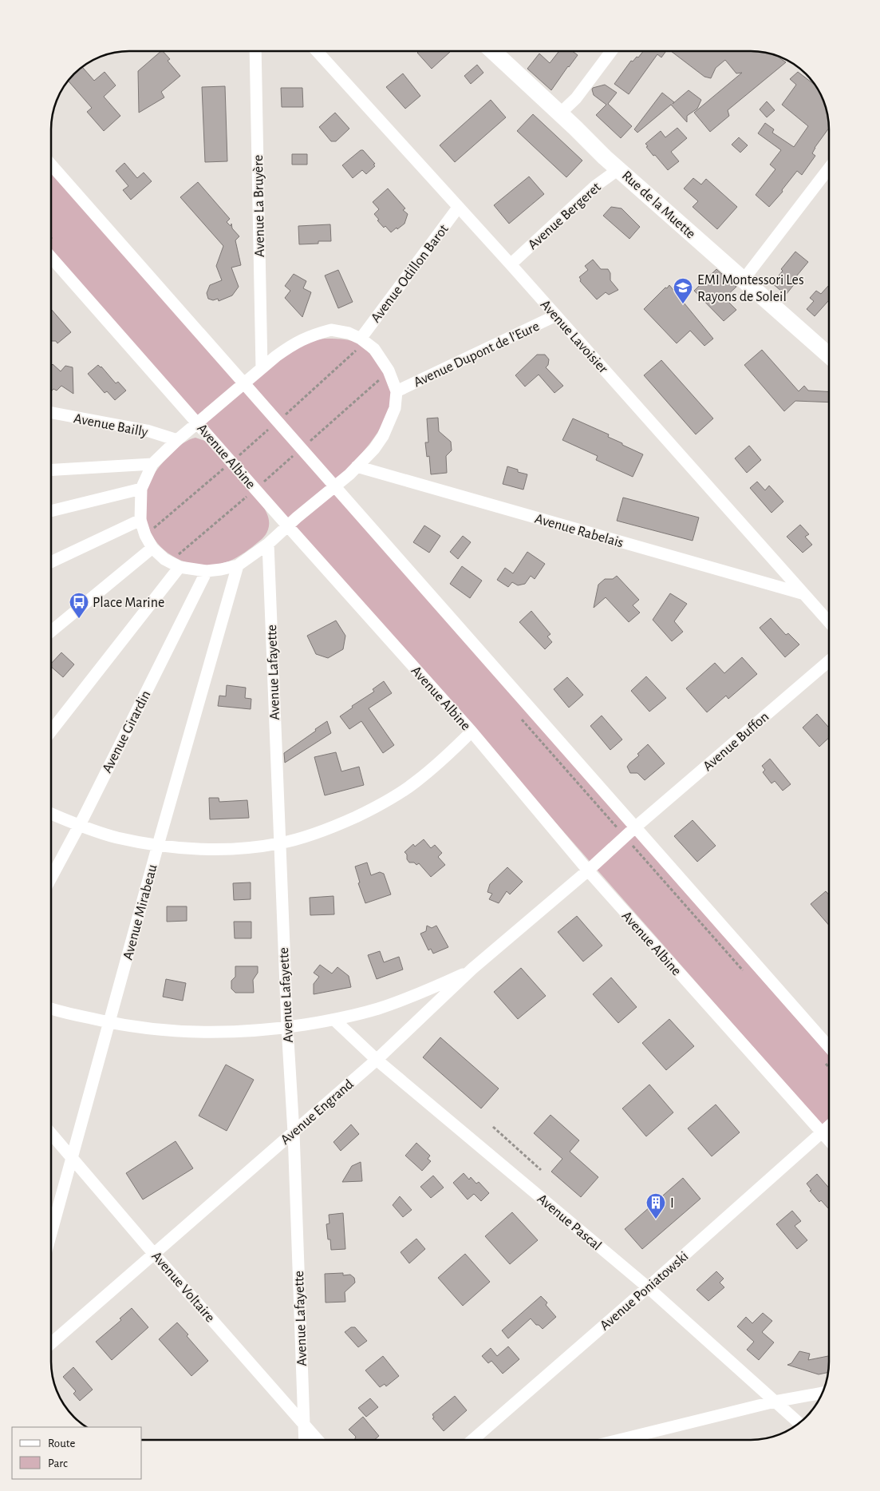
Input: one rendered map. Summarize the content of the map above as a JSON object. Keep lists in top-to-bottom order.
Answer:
{
  "streets": {
    "street": [
      "Rue de la Muette",
      "Avenue La Bruyère",
      "Avenue Bergeret",
      "Avenue Odillon Barot",
      "Avenue Lavoisier",
      "Avenue Dupont de l'Eure",
      "Avenue Bailly",
      "Avenue Albine",
      "Avenue Rabelais",
      "Avenue Lafayette",
      "Avenue Girardin",
      "Avenue Buffon",
      "Avenue Mirabeau",
      "Avenue Engrand",
      "Avenue Pascal",
      "Avenue Voltaire",
      "Avenue Poniatowski"
    ]
  },
  "crossings": [
    ["Rue de la Muette", "Avenue Bergeret"],
    ["Avenue Bergeret", "Avenue Lavoisier"],
    ["Avenue Odillon Barot", "Avenue Lavoisier"],
    ["Avenue Lavoisier", "Avenue Dupont de l'Eure"],
    ["Avenue Lavoisier", "Avenue Rabelais"],
    ["Avenue Albine", "Avenue Buffon"],
    ["Avenue Albine", "Avenue Engrand"],
    ["Avenue Albine", "Avenue Poniatowski"],
    ["Avenue Lafayette", "Avenue Engrand"],
    ["Avenue Lafayette", "Avenue Voltaire"],
    ["Avenue Buffon", "Avenue Engrand"],
    ["Avenue Mirabeau", "Avenue Voltaire"],
    ["Avenue Engrand", "Avenue Pascal"],
    ["Avenue Engrand", "Avenue Voltaire"],
    ["Avenue Pascal", "Avenue Poniatowski"]
  ],
  "places": {
    "school or university": ["EMI Montessori Les Rayons de Soleil"],
    "bus stop": ["Place Marine"],
    "building": ["I"]
  },
  "legend": ["Route", "Parc"]
}
